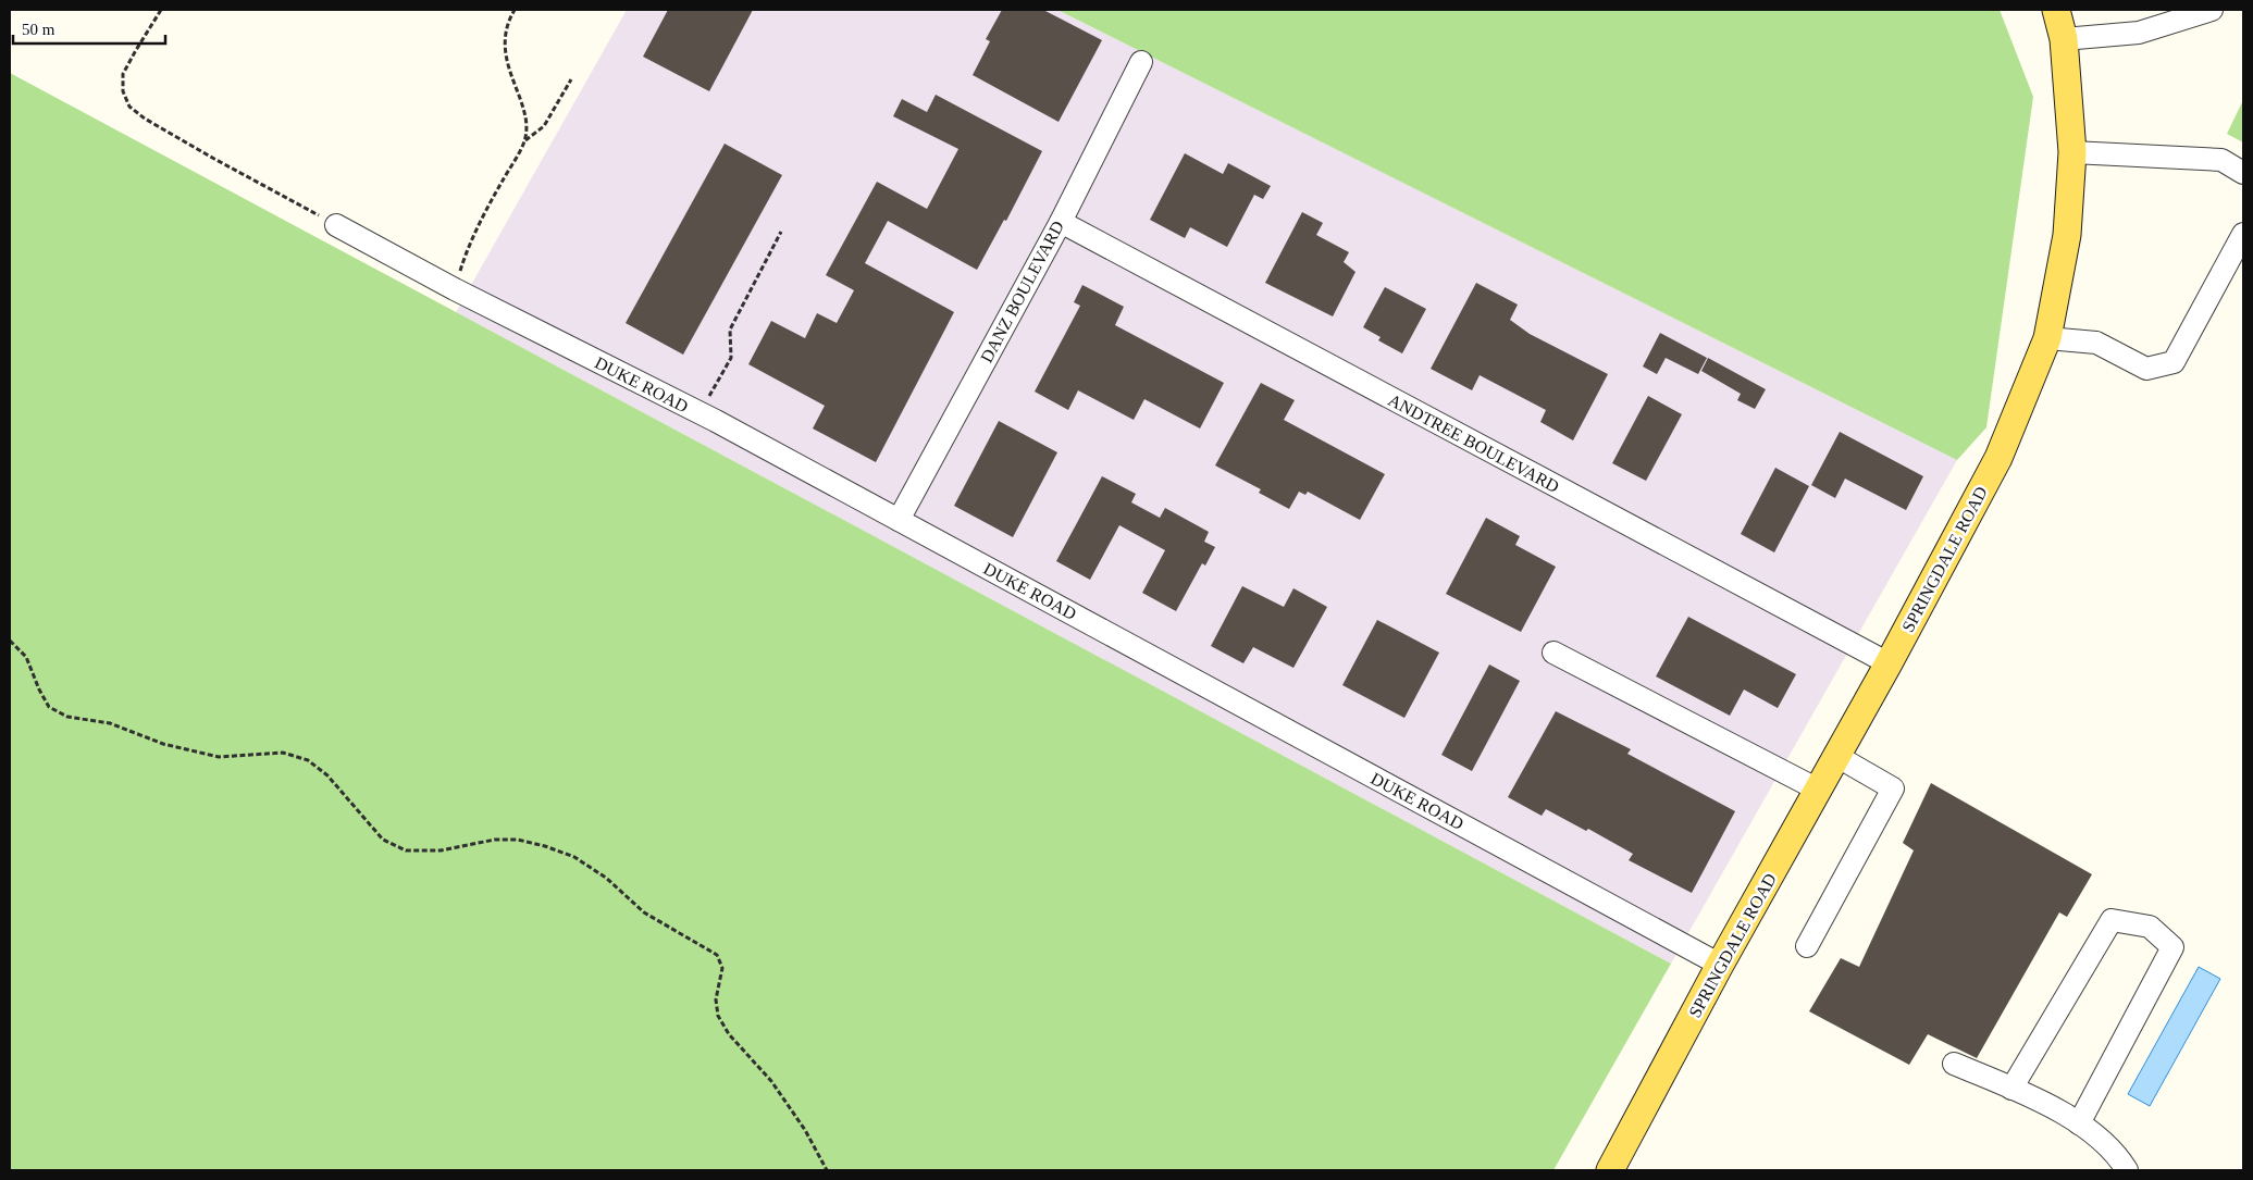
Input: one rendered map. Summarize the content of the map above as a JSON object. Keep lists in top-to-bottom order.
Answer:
{
  "streets": {
    "main road": ["SPRINGDALE ROAD"],
    "street": ["DANZ BOULEVARD", "DUKE ROAD", "ANDTREE BOULEVARD"]
  },
  "crossings": [
    ["DANZ BOULEVARD", "DUKE ROAD"],
    ["DANZ BOULEVARD", "ANDTREE BOULEVARD"],
    ["DUKE ROAD", "SPRINGDALE ROAD"],
    ["ANDTREE BOULEVARD", "SPRINGDALE ROAD"]
  ],
  "scale_bar": "50 m"
}
